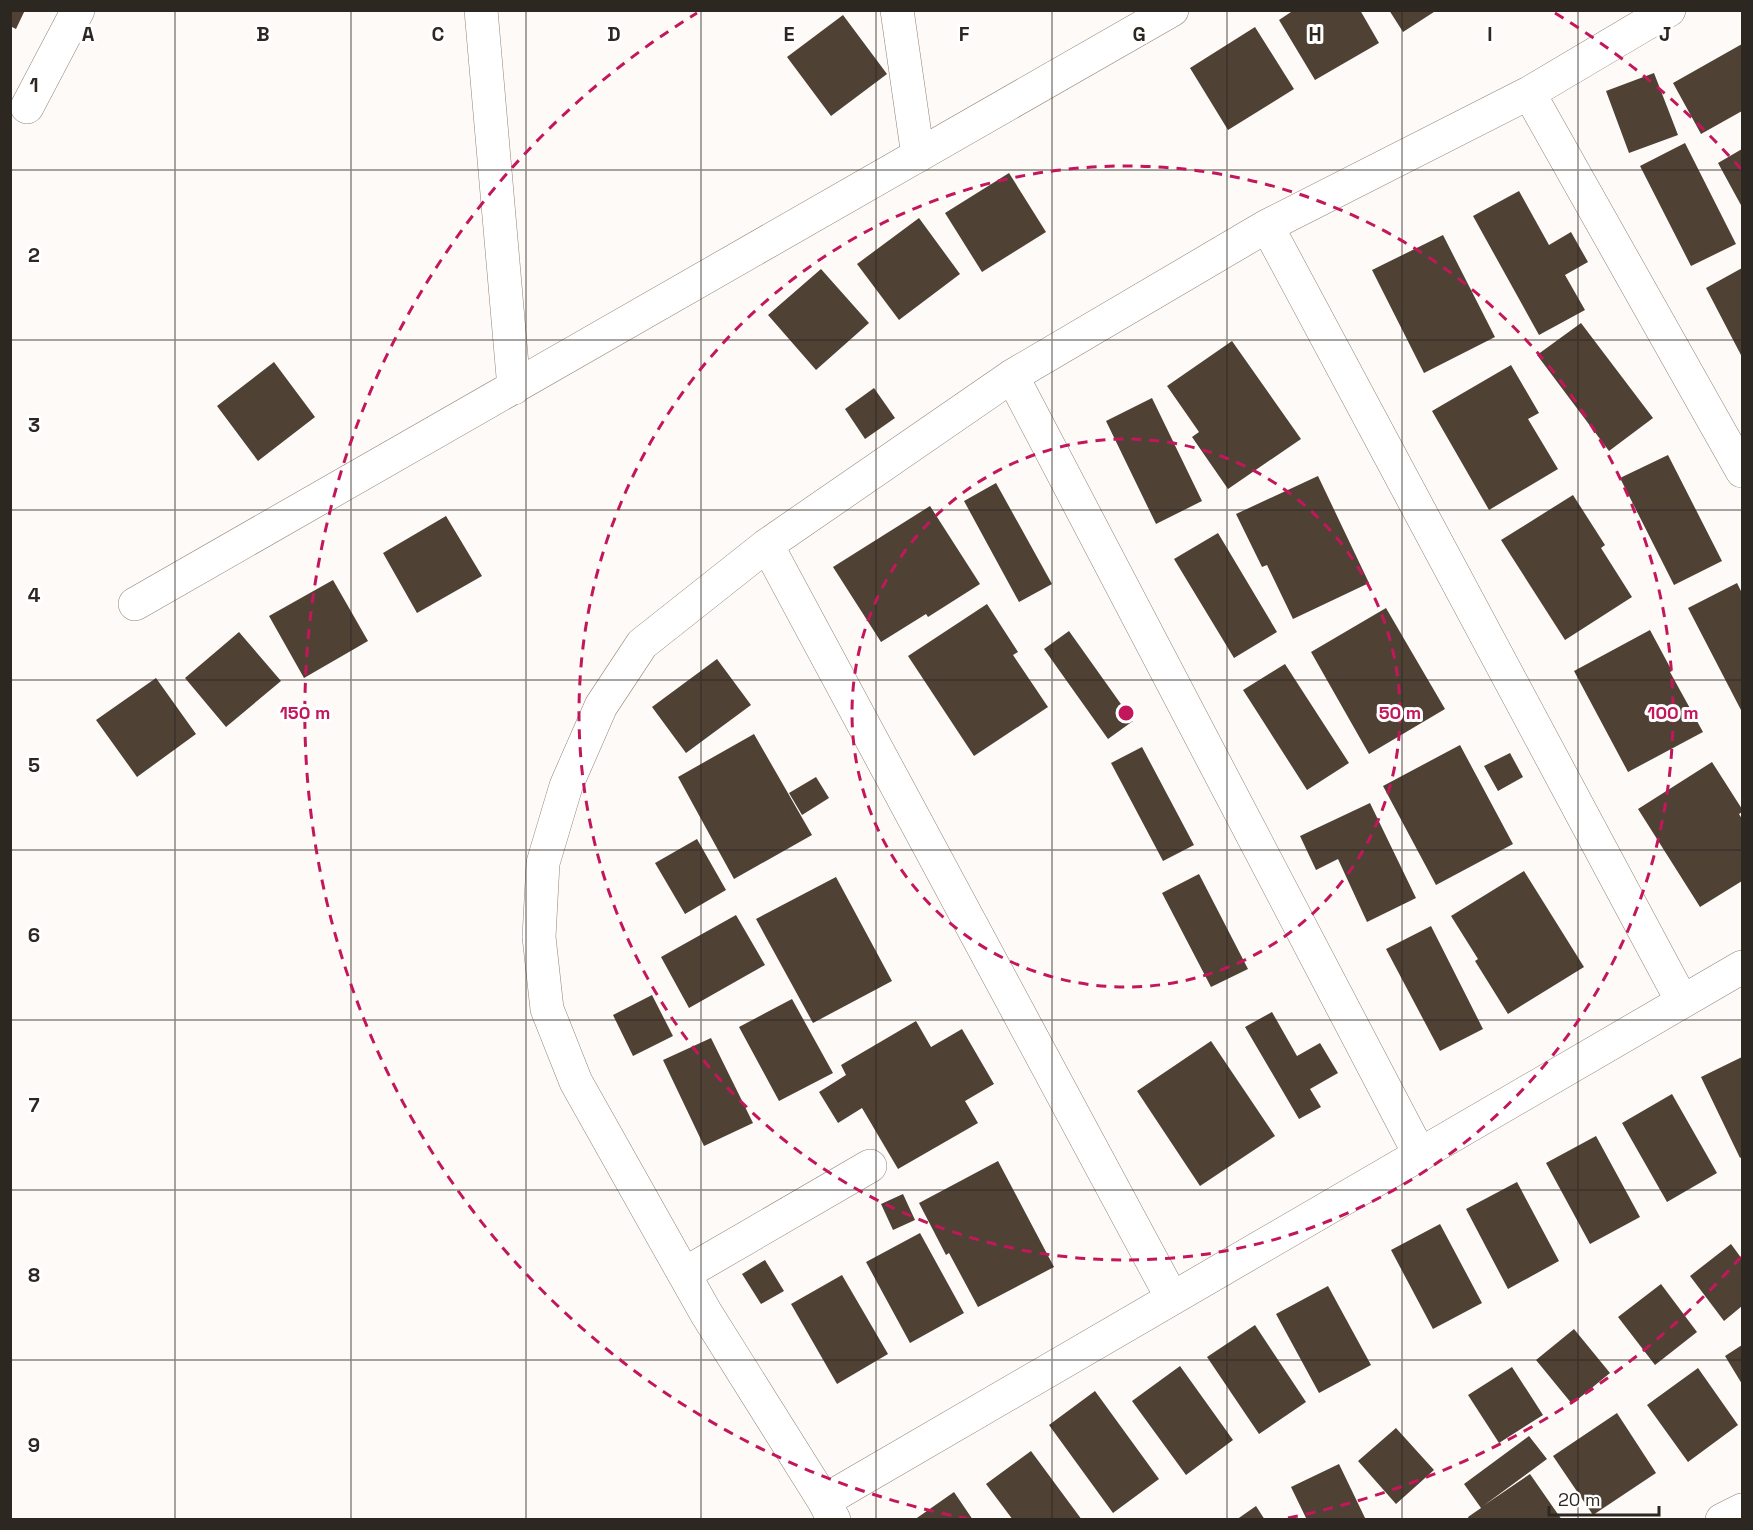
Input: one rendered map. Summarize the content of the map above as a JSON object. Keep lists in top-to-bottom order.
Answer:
{
  "scale_bar": "20 m",
  "grid": {
    "columns": [
      "A",
      "B",
      "C",
      "D",
      "E",
      "F",
      "G",
      "H",
      "I",
      "J"
    ],
    "rows": [
      "1",
      "2",
      "3",
      "4",
      "5",
      "6",
      "7",
      "8",
      "9"
    ]
  },
  "rings": ["50 m", "100 m", "150 m"]
}
